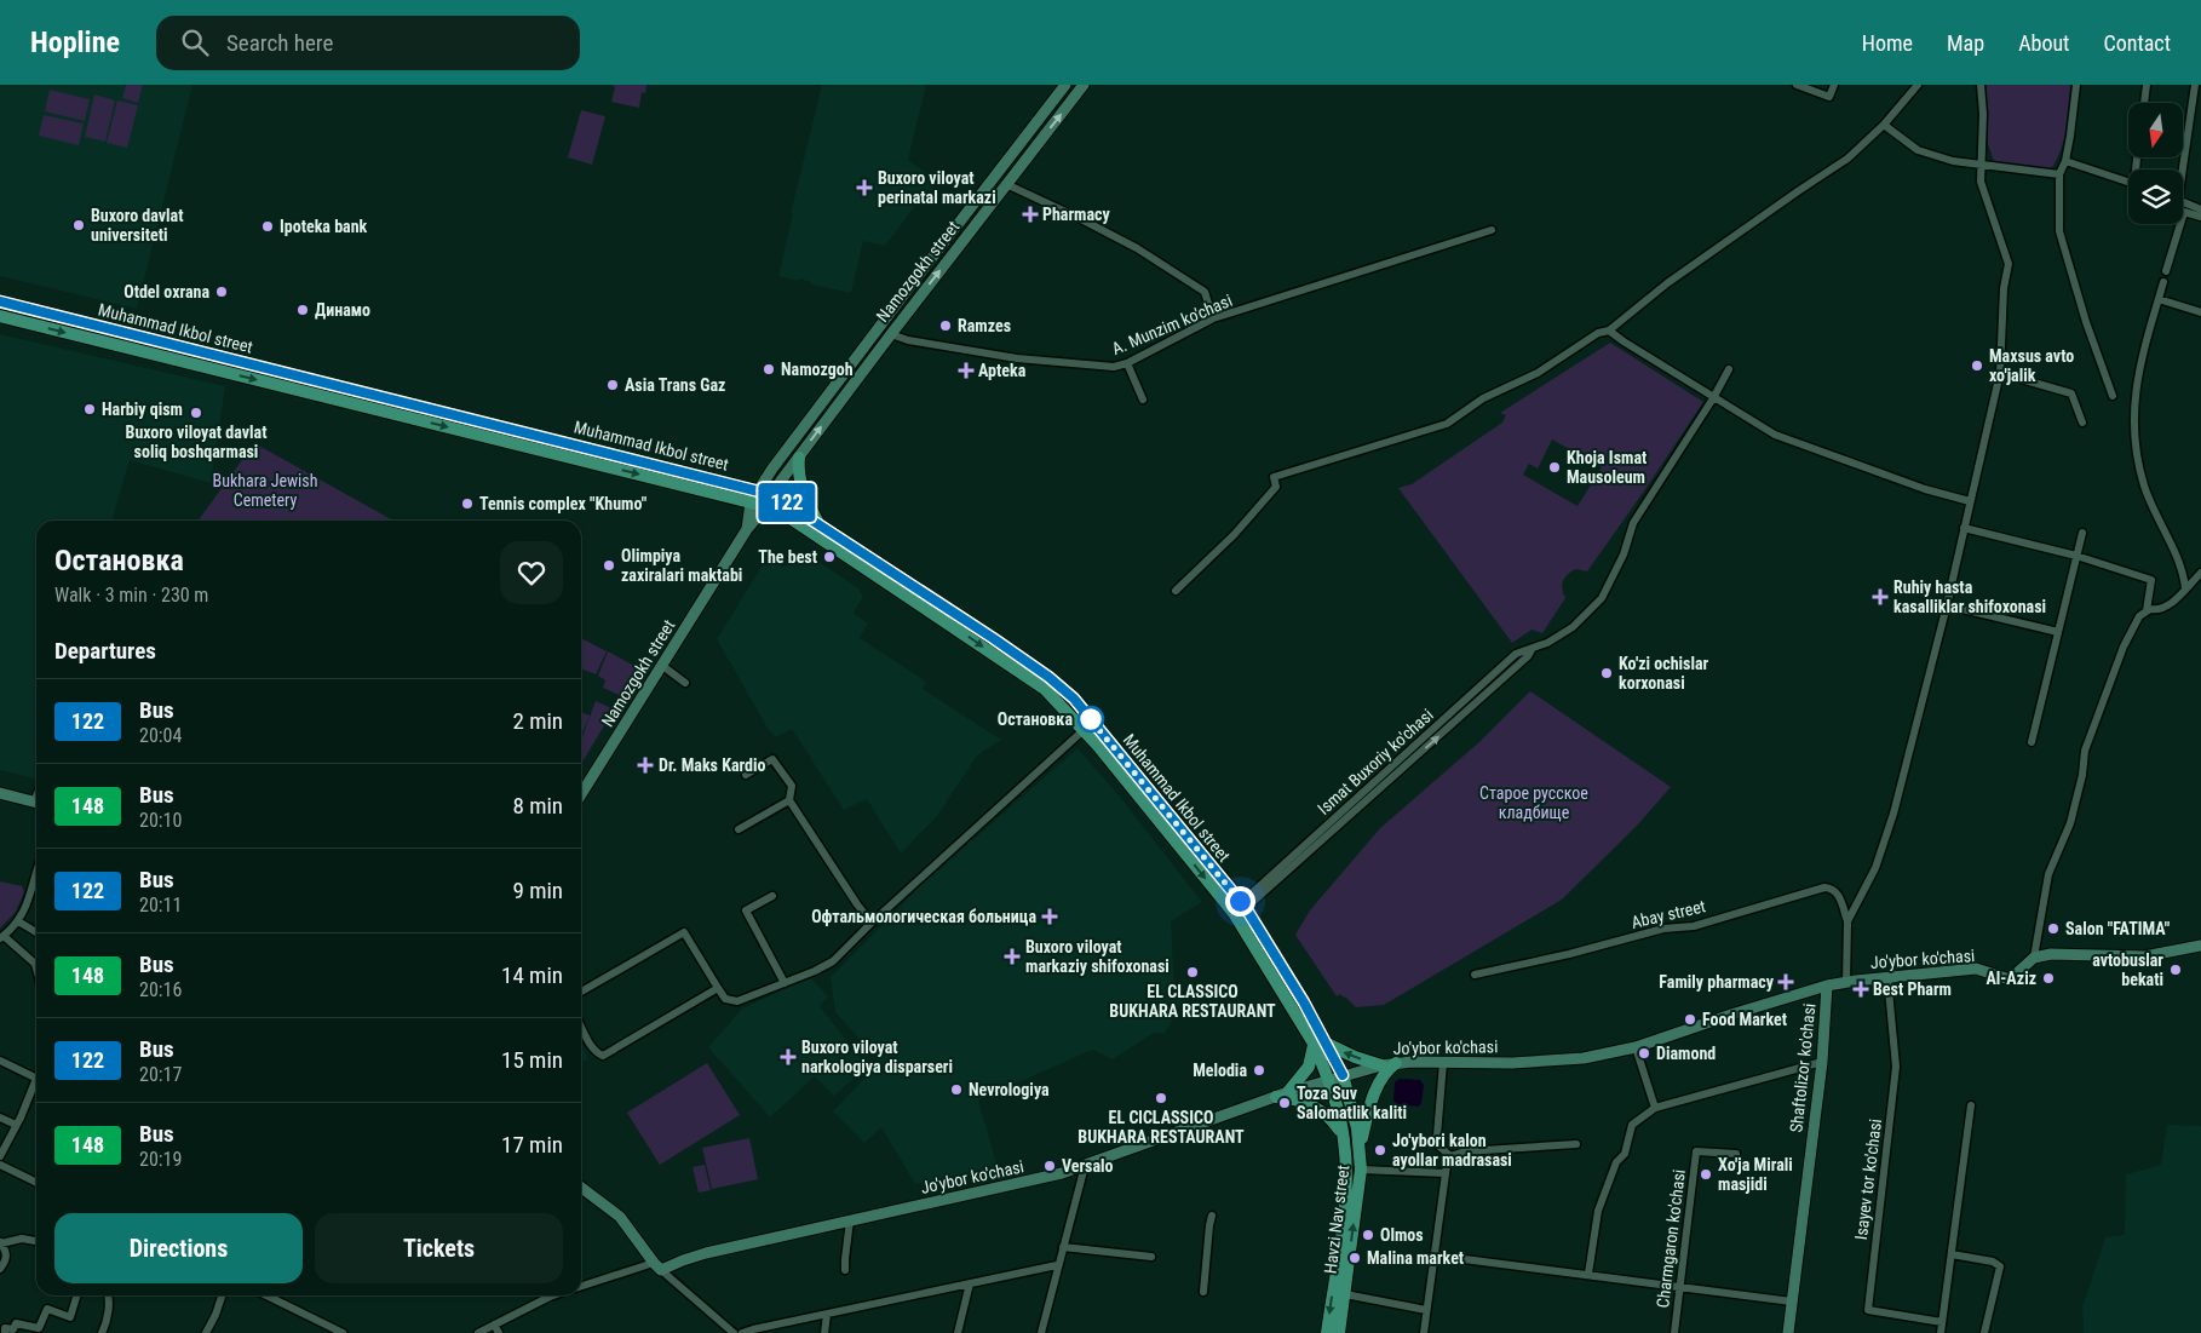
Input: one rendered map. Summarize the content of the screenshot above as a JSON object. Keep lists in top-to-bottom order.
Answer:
{
  "streets": {
    "main road": ["Muhammad Ikbol street", "Havzi Nav street"],
    "street": [
      "Namozgokh street",
      "A. Munzim ko'chasi",
      "Ismat Buxoriy ko'chasi",
      "Abay street",
      "Jo'ybor ko'chasi",
      "Shaftolizor ko'chasi",
      "Isayev tor ko'chasi",
      "Charmgaron ko'chasi"
    ]
  },
  "crossings": [
    ["Namozgokh street", "A. Munzim ko'chasi"],
    ["Namozgokh street", "Muhammad Ikbol street"],
    ["Muhammad Ikbol street", "Ismat Buxoriy ko'chasi"],
    ["Muhammad Ikbol street", "Jo'ybor ko'chasi"],
    ["Muhammad Ikbol street", "Havzi Nav street"],
    ["Jo'ybor ko'chasi", "Shaftolizor ko'chasi"],
    ["Jo'ybor ko'chasi", "Isayev tor ko'chasi"],
    ["Jo'ybor ko'chasi", "Havzi Nav street"]
  ],
  "parks": ["Bukhara Jewish Cemetery", "Старое русское кладбище"],
  "places": {
    "health": [
      "Buxoro viloyat perinatal markazi",
      "Pharmacy",
      "Apteka",
      "Ruhiy hasta kasalliklar shifoxonasi",
      "Dr. Maks Kardio",
      "Офтальмологическая больница",
      "Buxoro viloyat markaziy shifoxonasi",
      "Family pharmacy",
      "Best Pharm",
      "Buxoro viloyat narkologiya disparseri"
    ],
    "other": [
      "Buxoro davlat universiteti",
      "Ipoteka bank",
      "Otdel oxrana",
      "Динамо",
      "Ramzes",
      "Maxsus avto xo'jalik",
      "Namozgoh",
      "Asia Trans Gaz",
      "Harbiy qism",
      "Buxoro viloyat davlat soliq boshqarmasi",
      "Khoja Ismat Mausoleum",
      "Tennis complex \"Khumo\"",
      "The best",
      "Olimpiya zaxiralari maktabi",
      "Ko'zi ochislar korxonasi",
      "Остановка",
      "Salon \"FATIMA\"",
      "avtobuslar bekati",
      "EL CLASSICO BUKHARA RESTAURANT",
      "Al-Aziz",
      "Food Market",
      "Diamond",
      "Melodia",
      "Nevrologiya",
      "EL ClCLASSICO BUKHARA RESTAURANT",
      "Toza Suv Salomatlik kaliti",
      "Jo'ybori kalon ayollar madrasasi",
      "Versalo",
      "Xo'ja Mirali masjidi",
      "Olmos",
      "Malina market"
    ]
  },
  "lines": ["bus line 122"],
  "north": "bottom",
  "page": {
    "header": "Hopline",
    "search": "Search here",
    "nav": [
      "Home",
      "Map",
      "About",
      "Contact"
    ],
    "on_map": "122",
    "heading": [
      ["Остановка", "Walk · 3 min · 230 m"],
      "Departures"
    ],
    "list": [
      {
        "mark": "122",
        "name": "Bus",
        "note": "20:04",
        "value": "2 min"
      },
      {
        "mark": "148",
        "name": "Bus",
        "note": "20:10",
        "value": "8 min"
      },
      {
        "mark": "122",
        "name": "Bus",
        "note": "20:11",
        "value": "9 min"
      },
      {
        "mark": "148",
        "name": "Bus",
        "note": "20:16",
        "value": "14 min"
      },
      {
        "mark": "122",
        "name": "Bus",
        "note": "20:17",
        "value": "15 min"
      },
      {
        "mark": "148",
        "name": "Bus",
        "note": "20:19",
        "value": "17 min"
      }
    ],
    "buttons": ["Directions", "Tickets"]
  }
}
